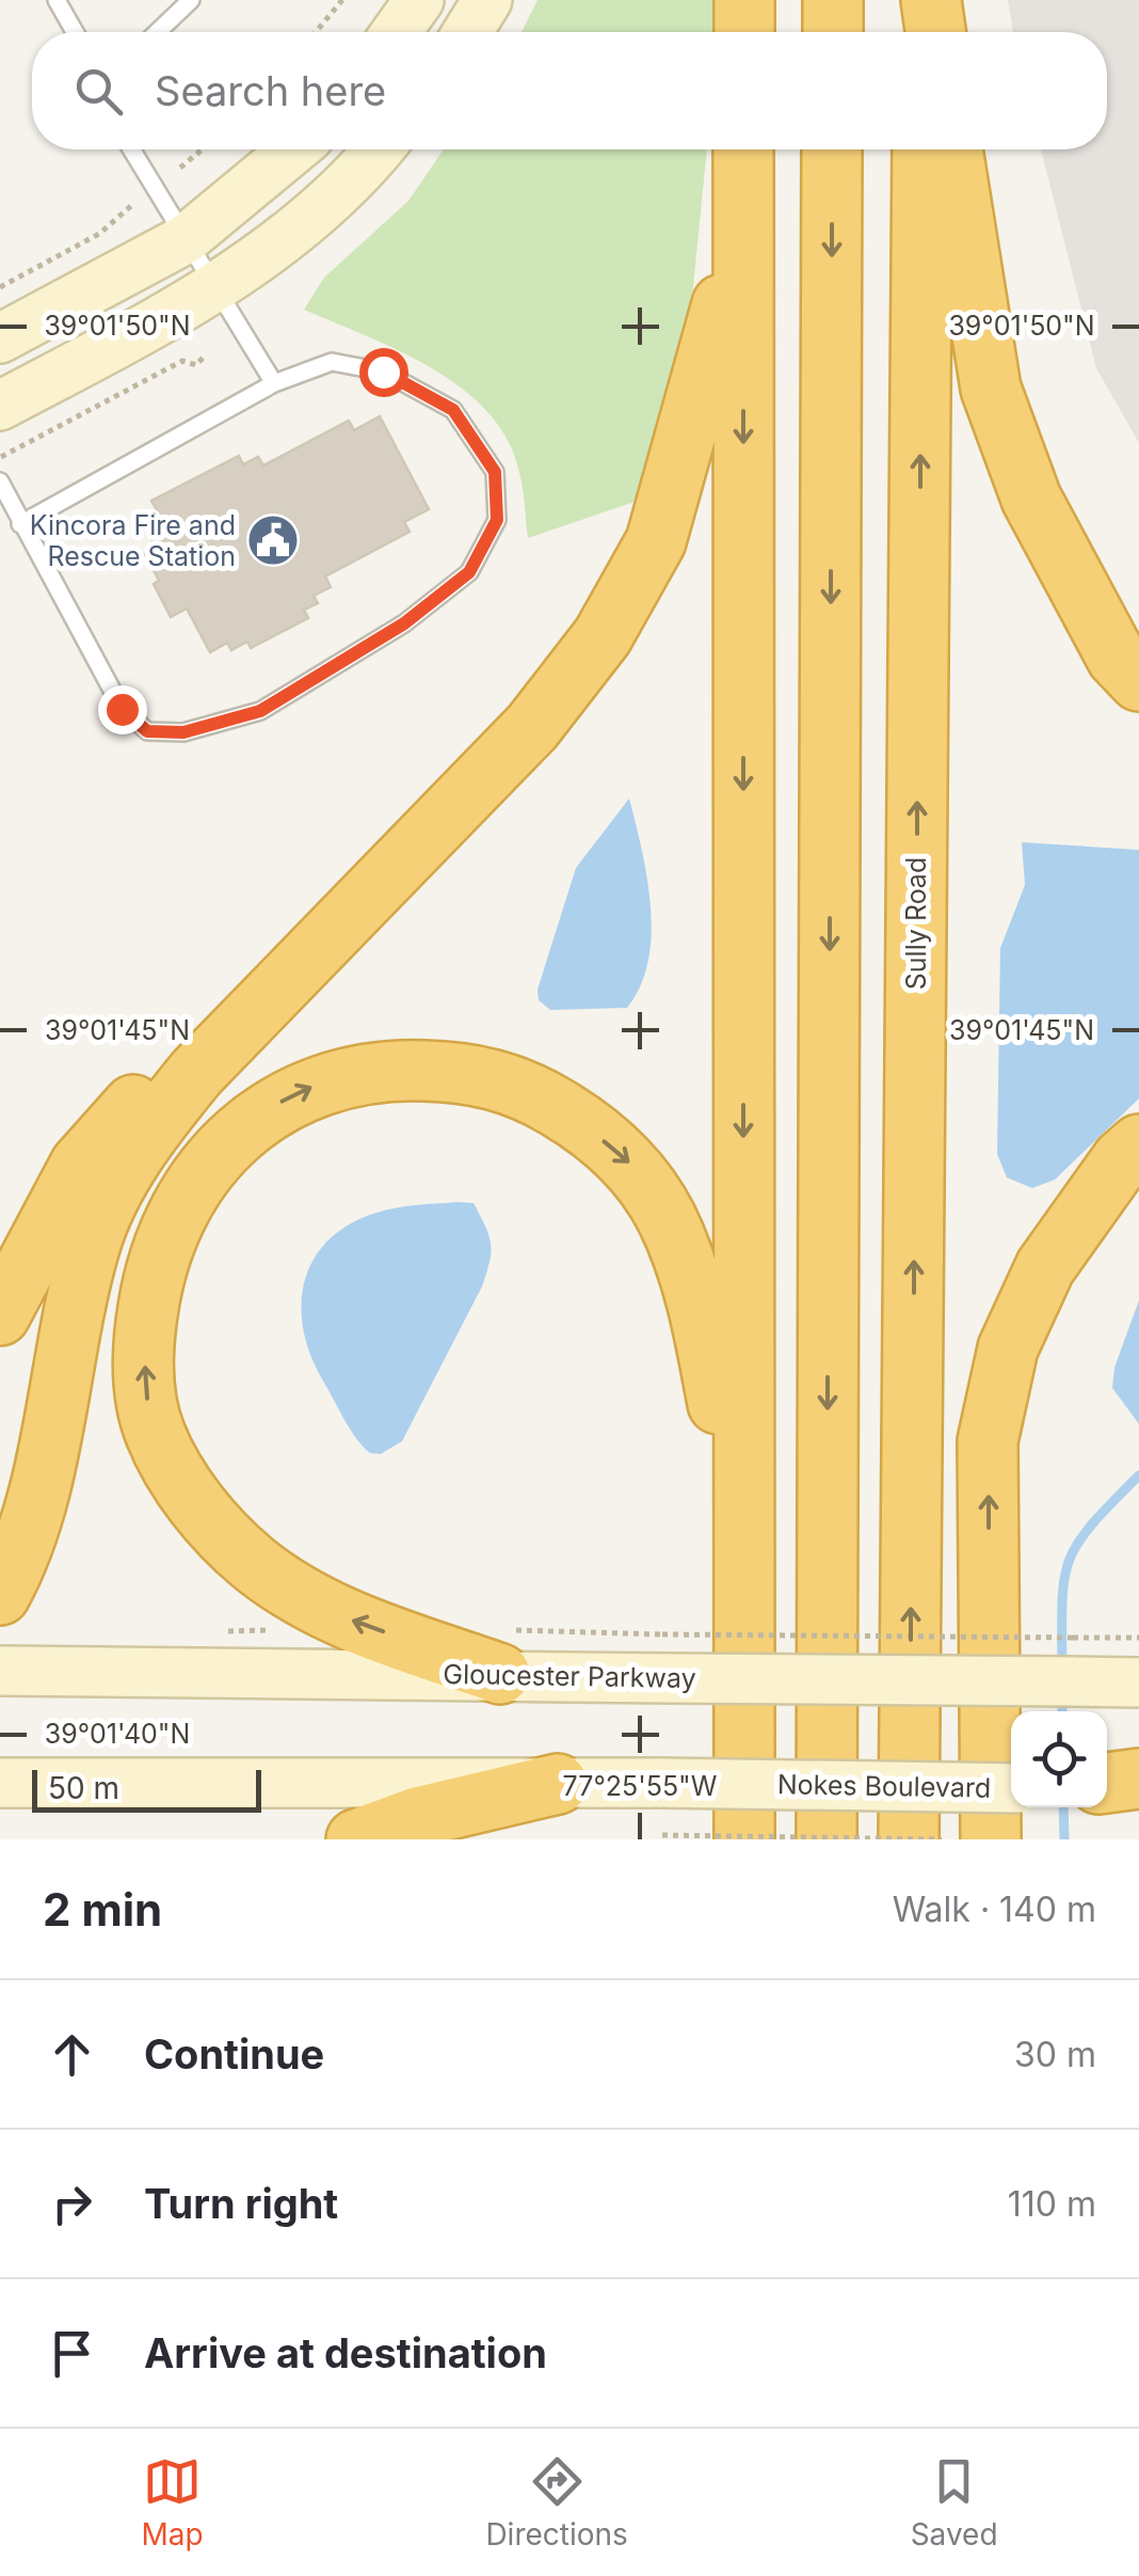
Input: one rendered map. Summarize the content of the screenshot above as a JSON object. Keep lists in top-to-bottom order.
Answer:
{
  "streets": {
    "highway": ["Sully Road"],
    "main road": ["Gloucester Parkway", "Nokes Boulevard"]
  },
  "places": {
    "public building": ["Kincora Fire and Rescue Station"]
  },
  "scale_bar": "50 m",
  "page": {
    "search": "Search here",
    "scale": "50 m",
    "heading": ["2 min", "Walk · 140 m"],
    "list": [
      ["Continue", "30 m"],
      ["Turn right", "110 m"],
      "Arrive at destination"
    ],
    "nav": ["Map", "Directions", "Saved"]
  },
  "coordinates": [
    "39°01'50\"N",
    "39°01'45\"N",
    "39°01'40\"N",
    "77°25'55\"W"
  ]
}
